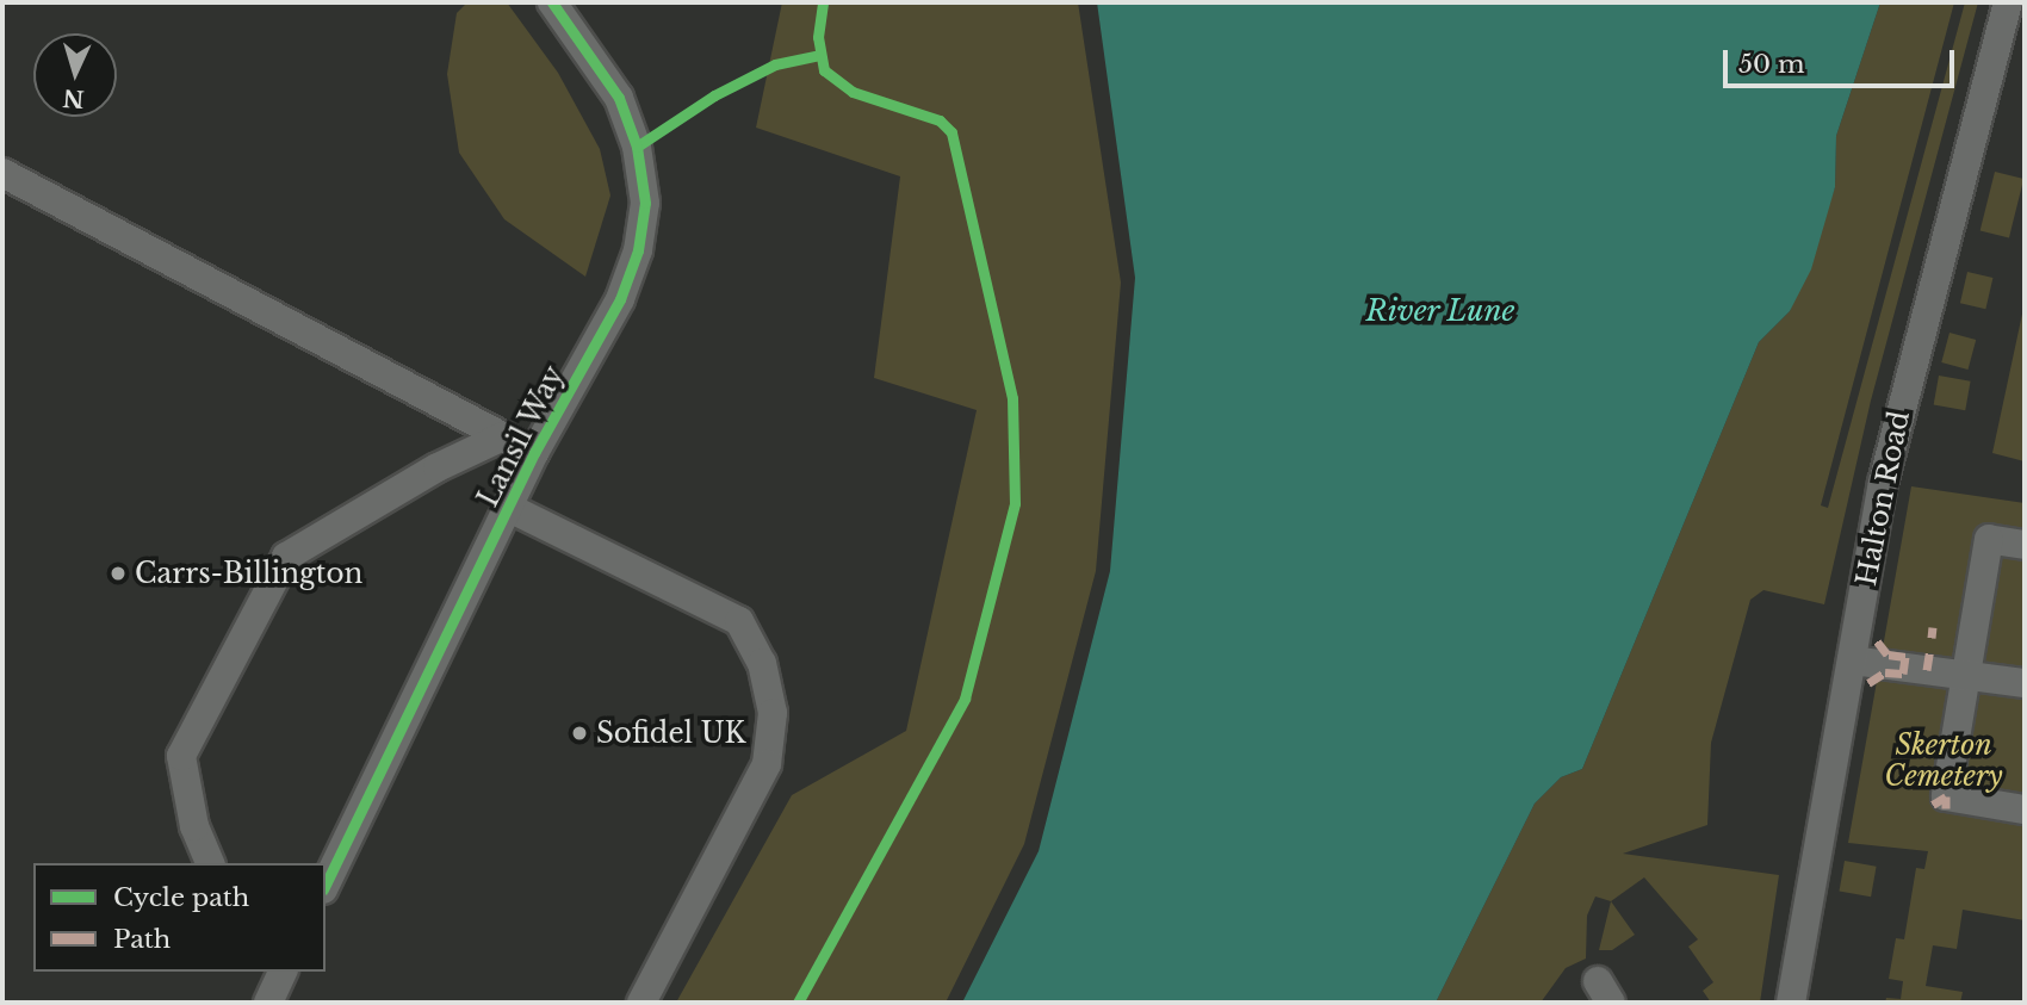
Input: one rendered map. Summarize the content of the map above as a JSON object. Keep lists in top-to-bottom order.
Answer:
{
  "streets": {
    "street": ["Lansil Way", "Halton Road"]
  },
  "water": ["River Lune"],
  "parks": ["Skerton Cemetery"],
  "places": ["Carrs-Billington", "Sofidel UK"],
  "legend": ["Cycle path", "Path"],
  "scale_bar": "50 m",
  "north": "bottom"
}
